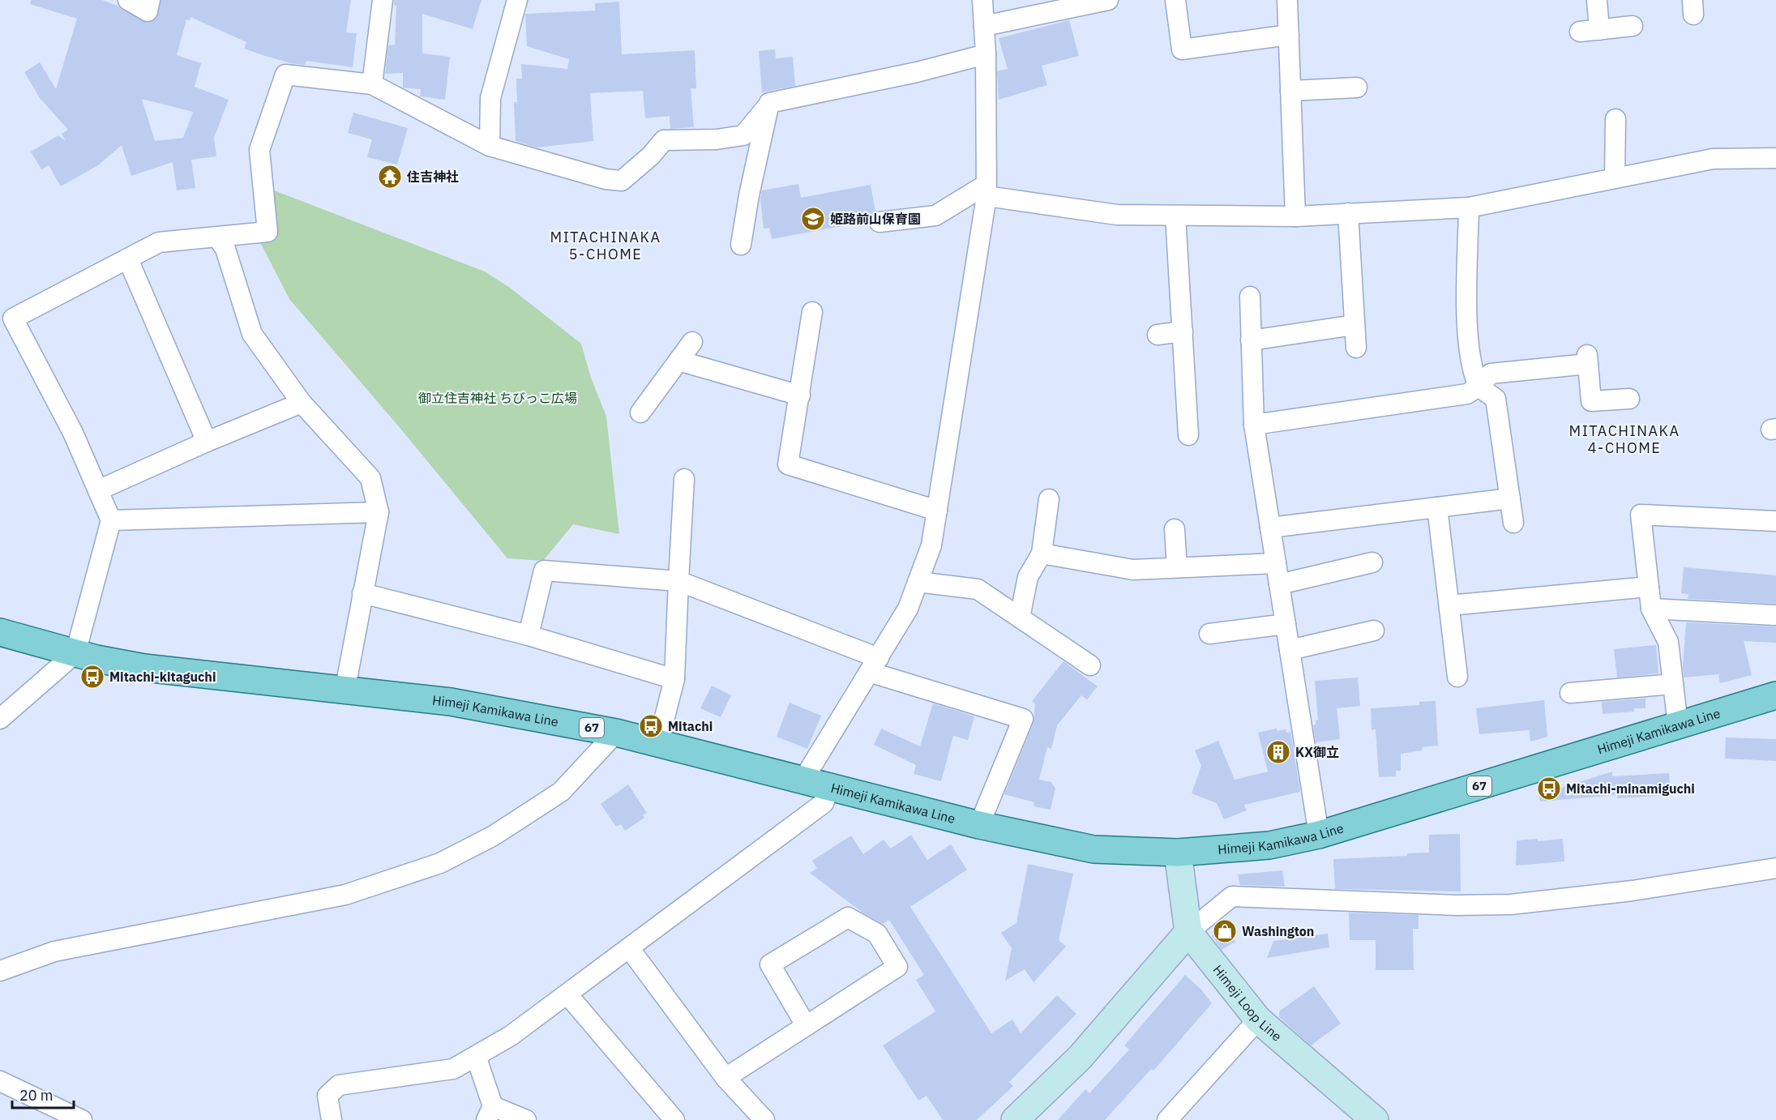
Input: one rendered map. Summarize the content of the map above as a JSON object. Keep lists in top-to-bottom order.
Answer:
{
  "streets": {
    "main road": ["Himeji Kamikawa Line", "67", "Himeji Loop Line"]
  },
  "districts": ["MITACHINAKA 5-CHOME", "MITACHINAKA 4-CHOME"],
  "parks": ["御立住吉神社 ちびっこ広場"],
  "places": {
    "temple": ["住吉神社"],
    "school or university": ["姫路前山保育園"],
    "bus stop": ["Mitachi-kitaguchi", "Mitachi", "Mitachi-minamiguchi"],
    "building": ["KX御立"],
    "shop": ["Washington"]
  },
  "scale_bar": "20 m"
}
